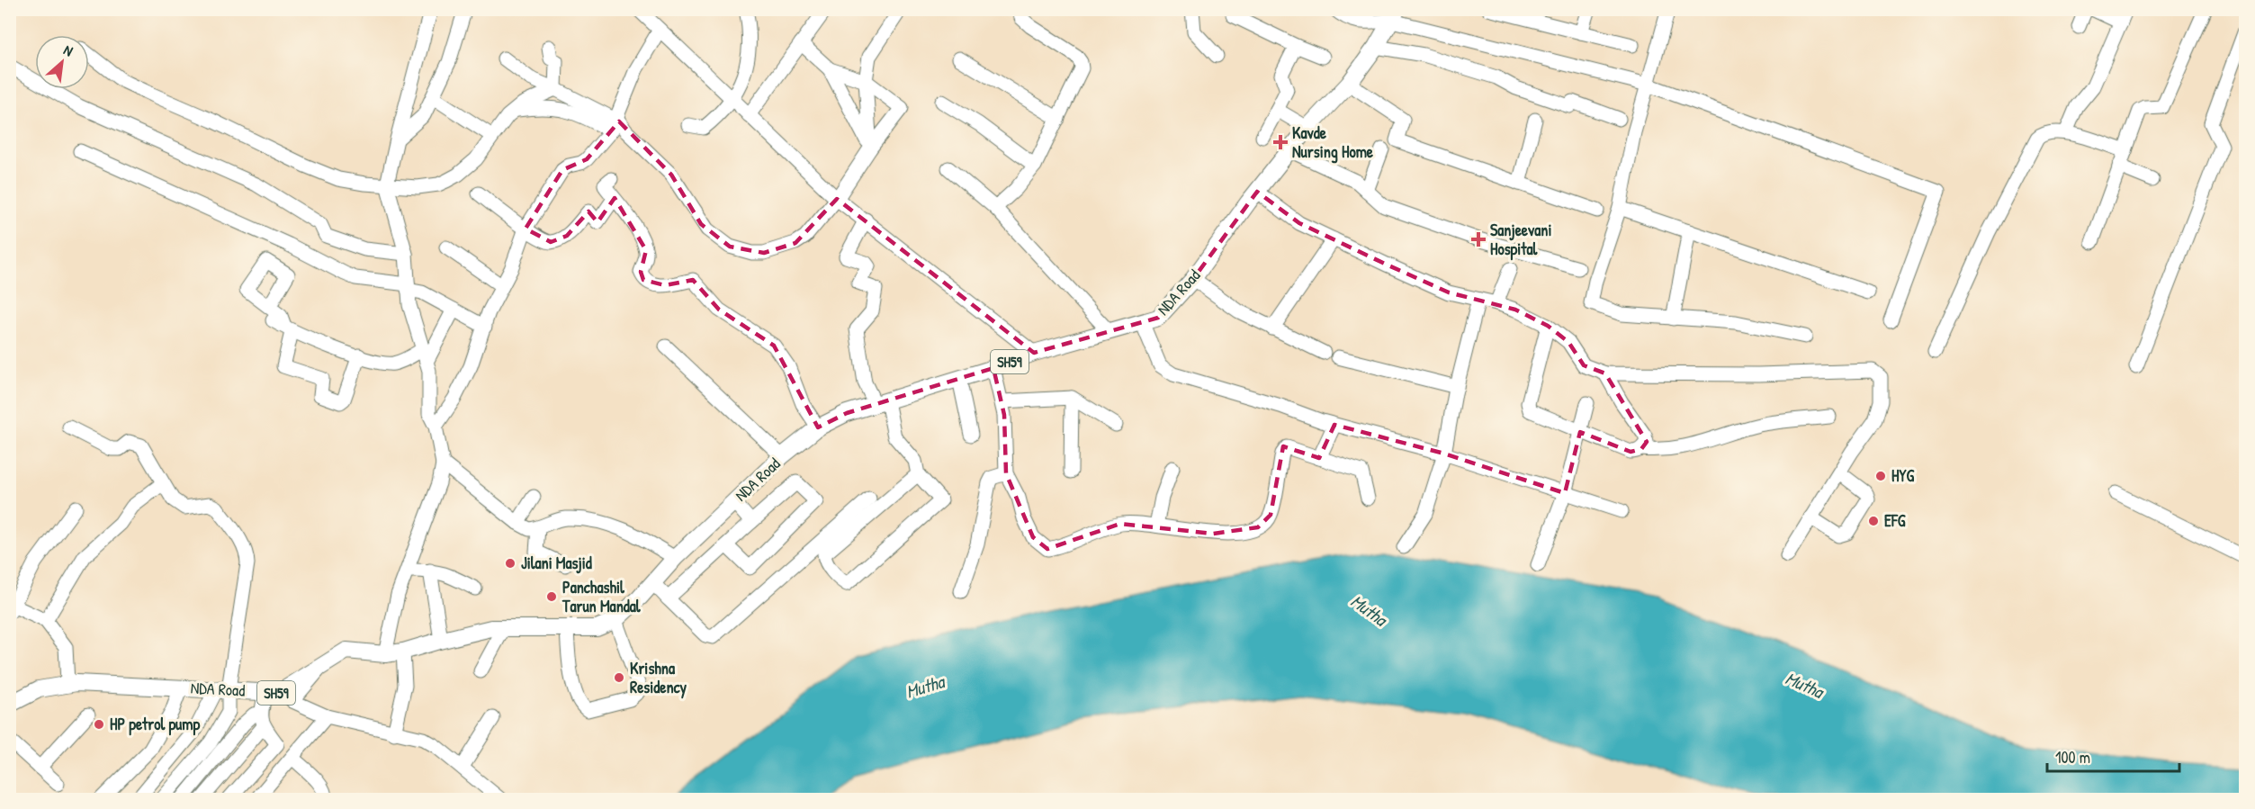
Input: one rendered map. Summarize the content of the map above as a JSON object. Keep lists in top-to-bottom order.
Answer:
{
  "streets": {
    "main road": ["NDA Road", "SH59"]
  },
  "water": ["Mutha"],
  "places": {
    "health": ["Kavde Nursing Home", "Sanjeevani Hospital"],
    "other": [
      "HYG",
      "EFG",
      "Jilani Masjid",
      "Panchashil Tarun Mandal",
      "Krishna Residency",
      "HP petrol pump"
    ]
  },
  "scale_bar": "100 m",
  "north": "top right"
}
